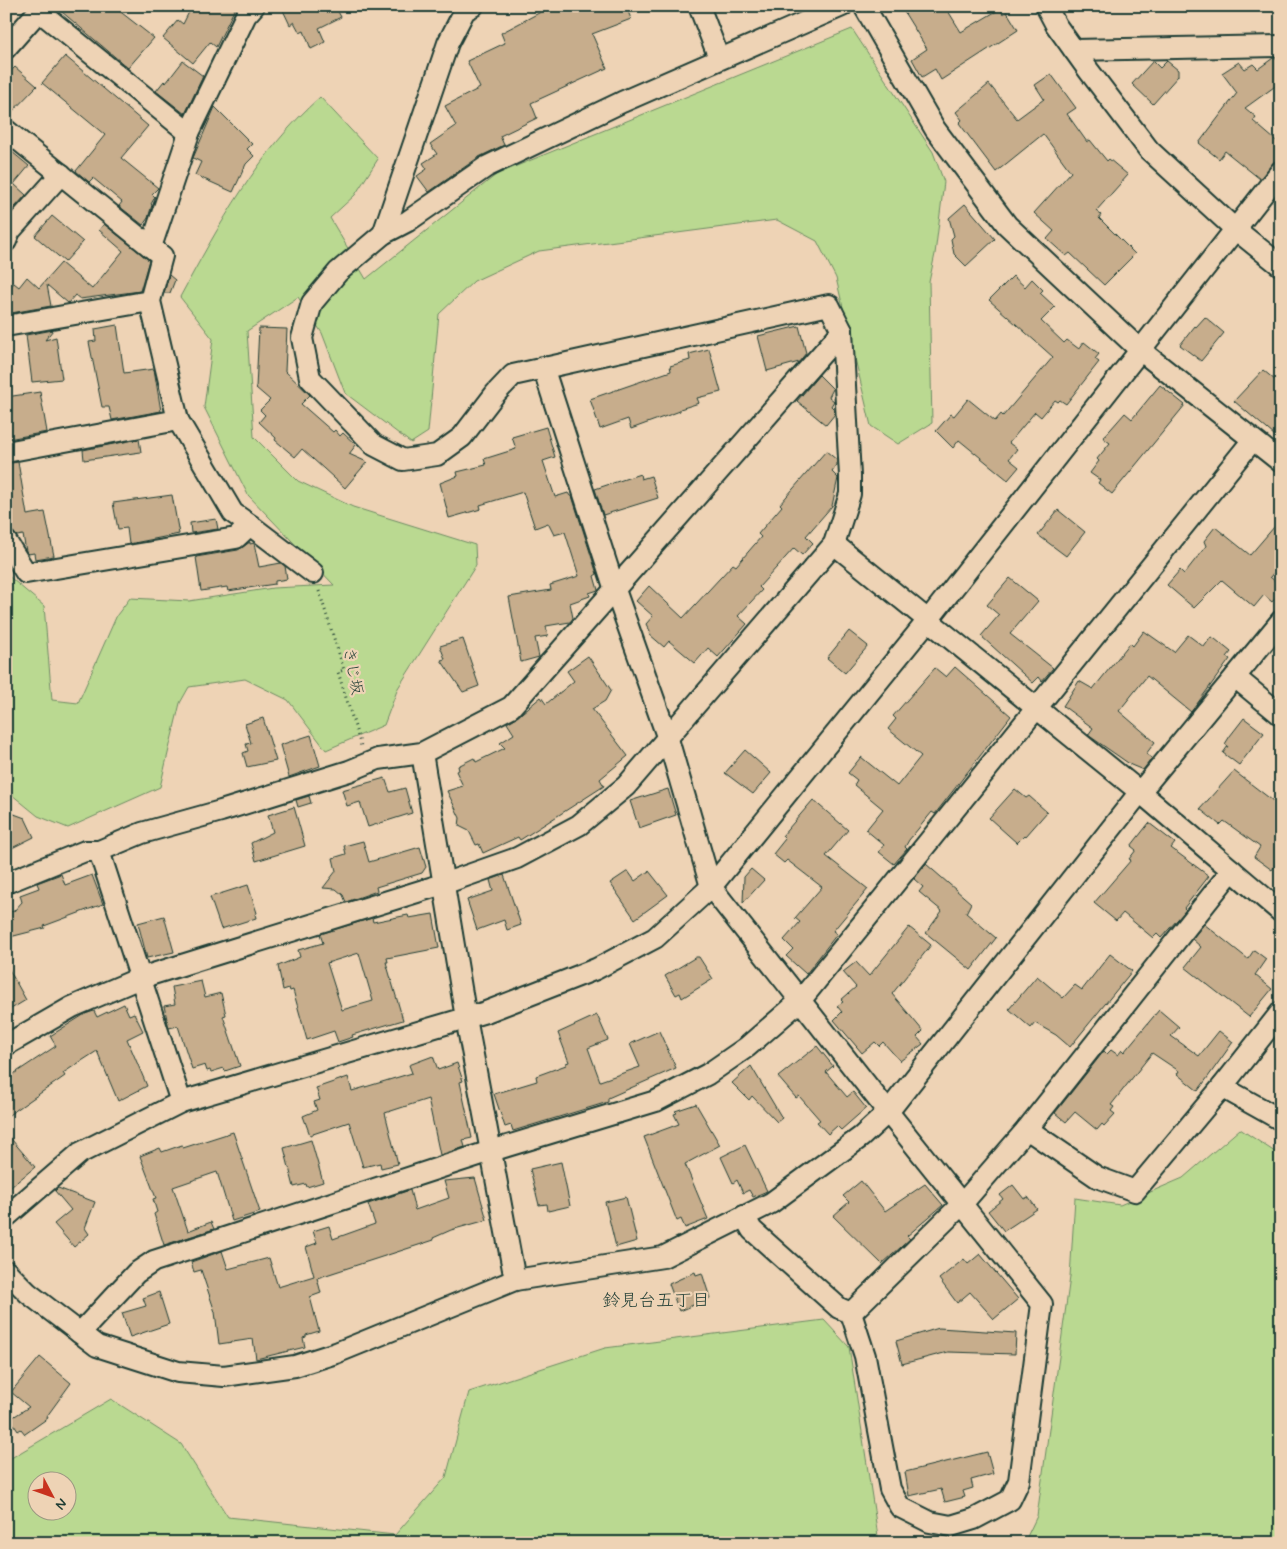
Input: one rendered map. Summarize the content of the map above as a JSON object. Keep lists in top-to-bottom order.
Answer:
{
  "streets": {
    "path": ["きじ坂"]
  },
  "districts": ["鈴見台五丁目"],
  "north": "bottom right"
}
